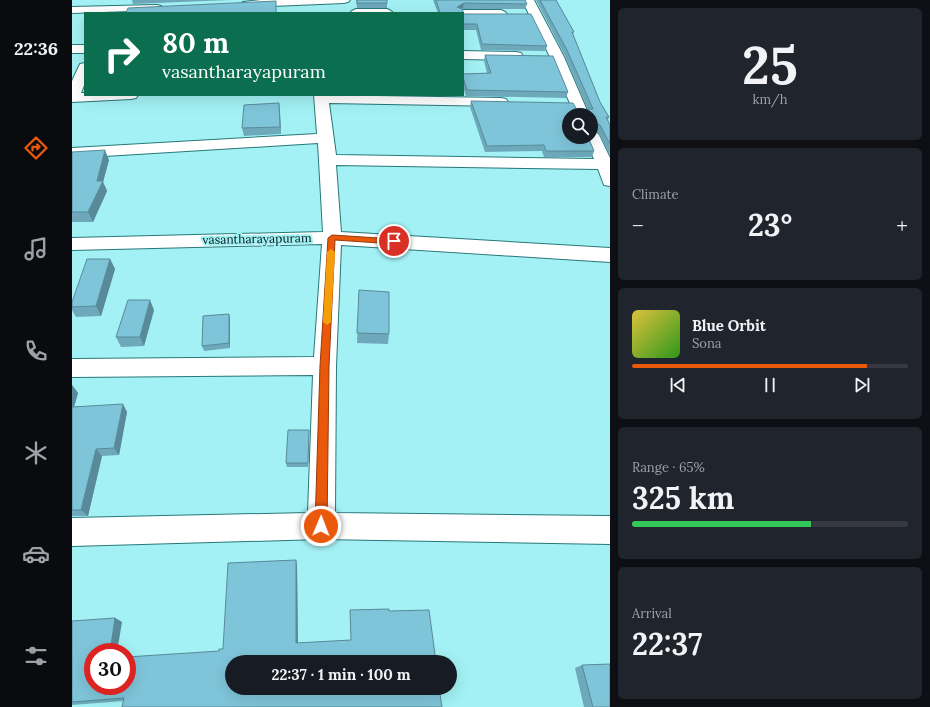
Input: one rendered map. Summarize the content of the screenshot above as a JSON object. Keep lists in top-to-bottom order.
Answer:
{
  "streets": {
    "street": ["vasantharayapuram"]
  },
  "page": {
    "tabs": "22:36",
    "tile": [
      ["25", "km/h"],
      "Climate",
      ["Range · 65%", "325 km"],
      ["Arrival", "22:37"]
    ],
    "turn": ["80 m", "vasantharayapuram"],
    "heat": ["−", "23°", "+"],
    "song": ["Blue Orbit", "Sona"],
    "limit": "30",
    "trip": "22:37 · 1 min · 100 m"
  }
}
